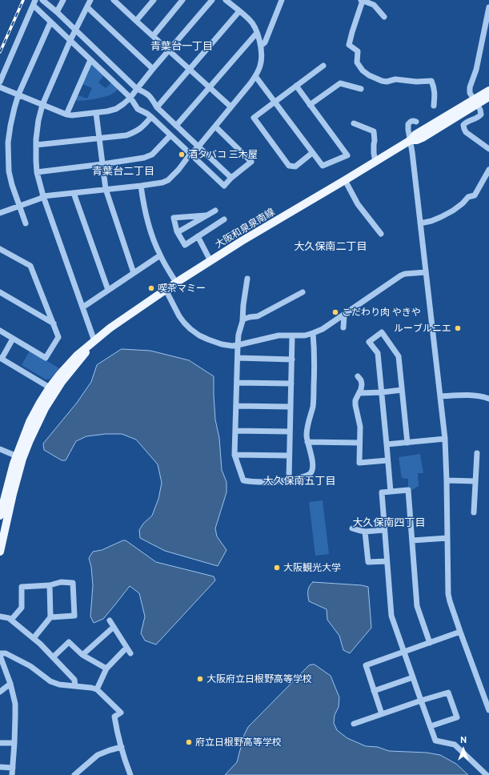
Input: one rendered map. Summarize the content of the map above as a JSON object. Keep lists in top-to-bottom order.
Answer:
{
  "streets": {
    "main road": ["大阪和泉泉南線"]
  },
  "districts": [
    "青葉台一丁目",
    "青葉台二丁目",
    "大久保南二丁目",
    "大久保南五丁目",
    "大久保南四丁目"
  ],
  "places": [
    "酒タバコ 三木屋",
    "喫茶マミー",
    "こだわり肉 やきや",
    "ルーブルニエ",
    "大阪観光大学",
    "大阪府立日根野高等学校",
    "府立日根野高等学校"
  ],
  "north": "top"
}
